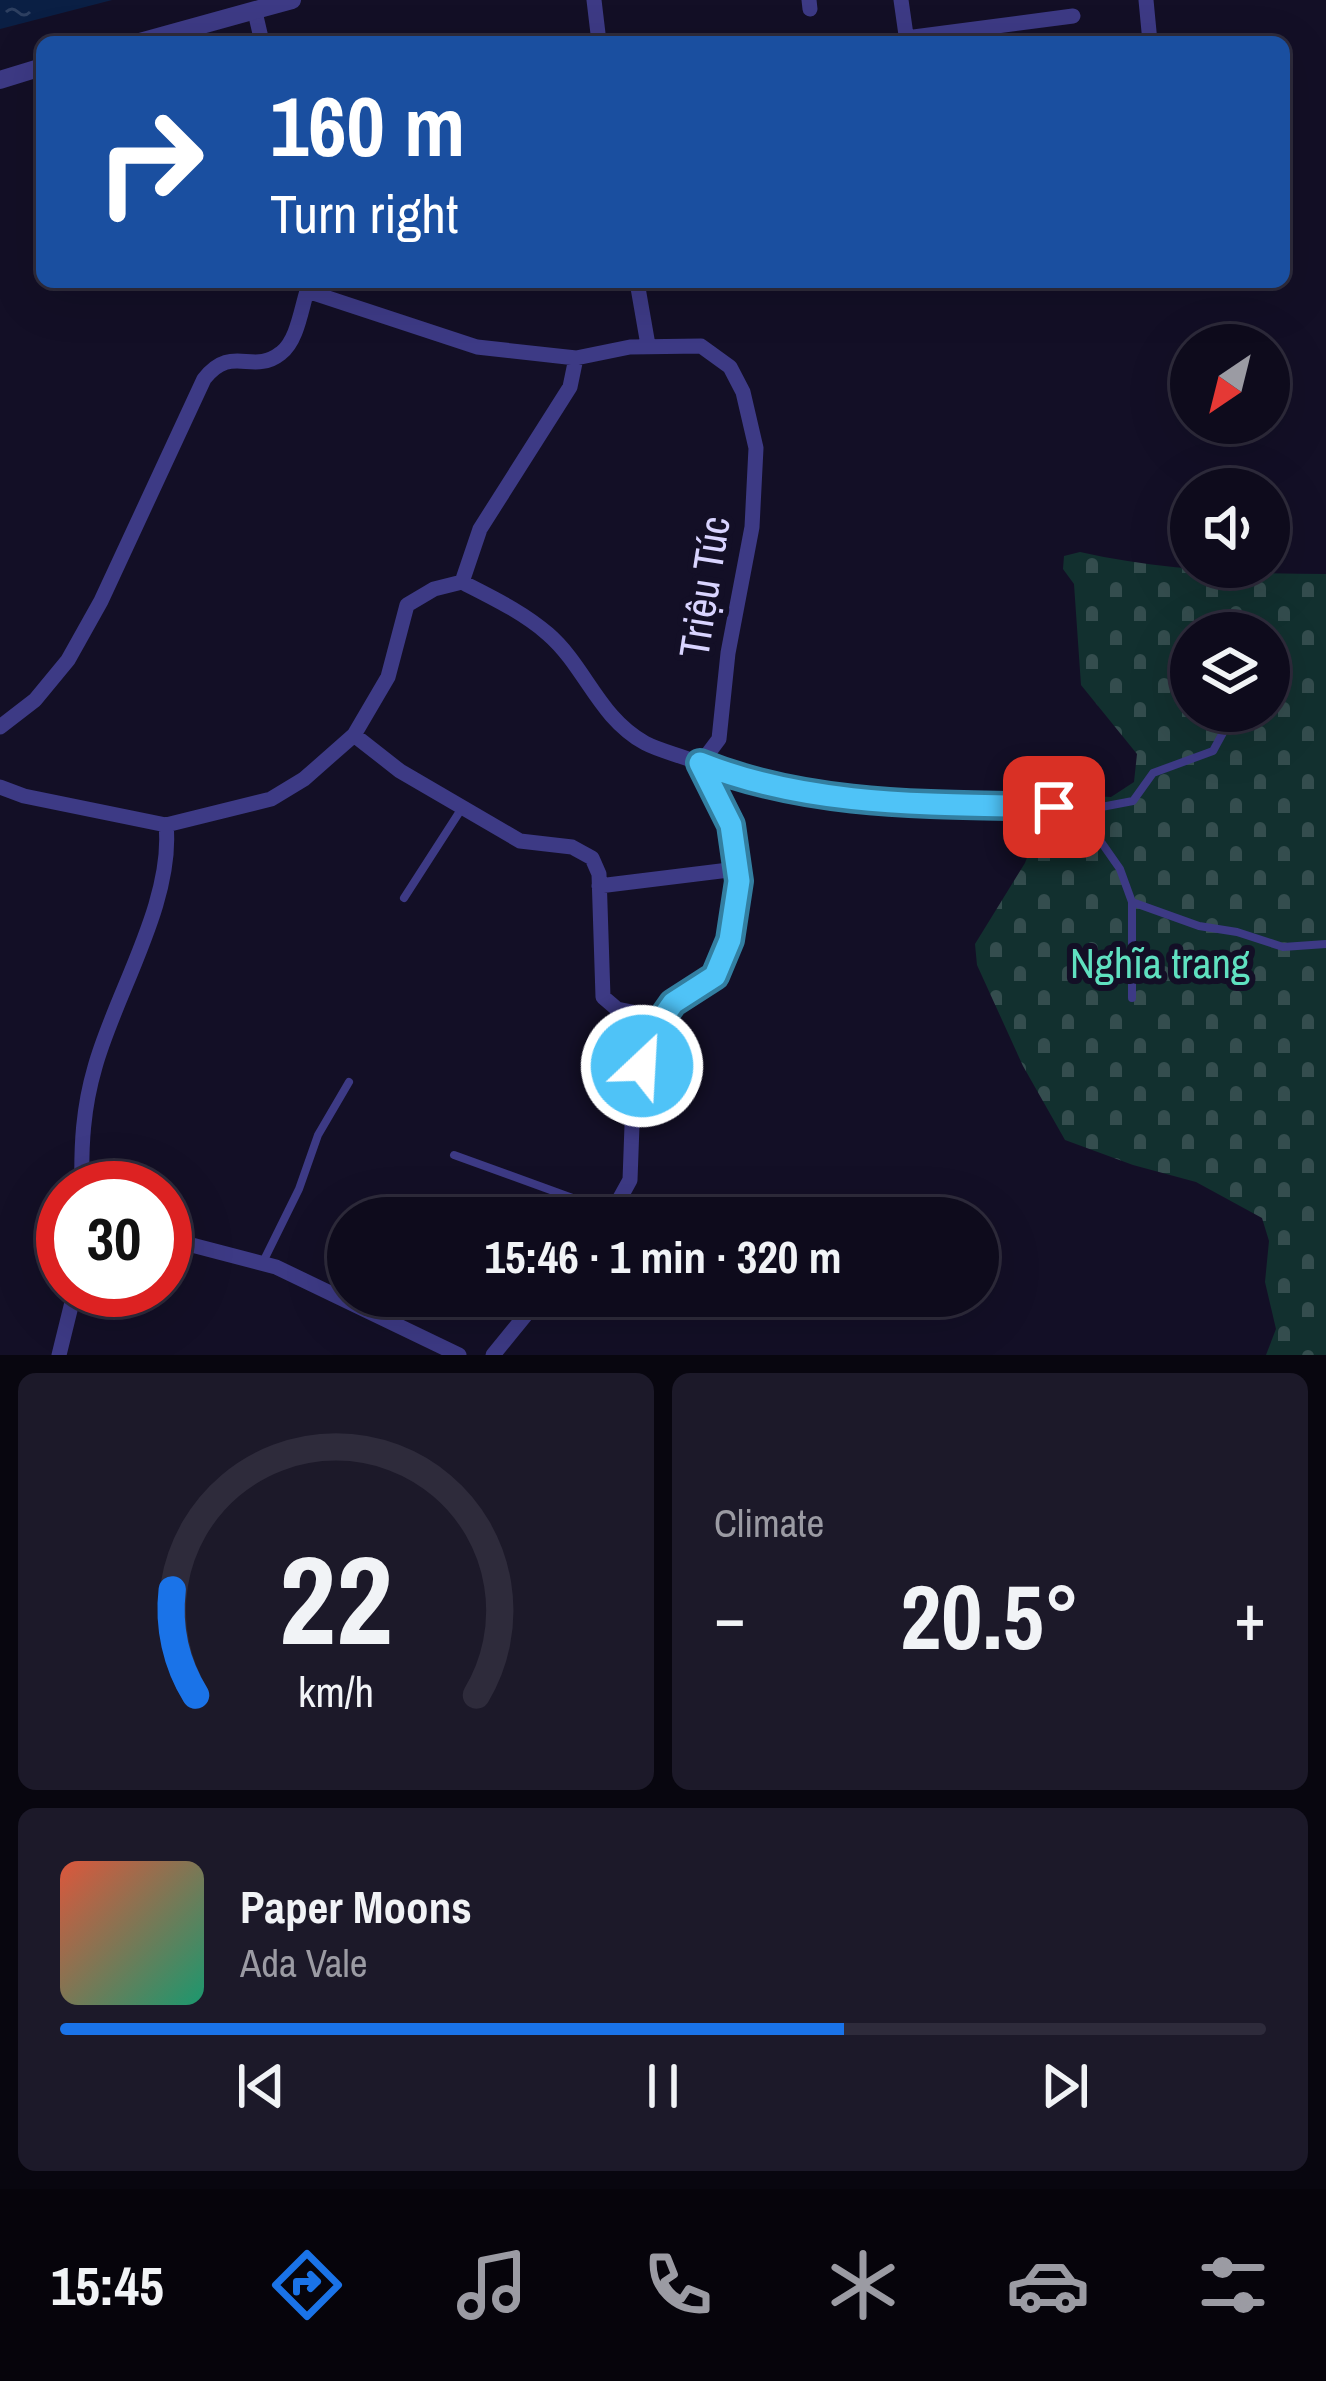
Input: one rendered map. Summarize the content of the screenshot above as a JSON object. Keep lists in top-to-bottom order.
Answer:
{
  "streets": {
    "street": ["Triệu Túc"]
  },
  "parks": ["Nghĩa trang"],
  "north": "bottom left",
  "page": {
    "turn": ["160 m", "Turn right"],
    "limit": "30",
    "trip": "15:46 · 1 min · 320 m",
    "tile": "Climate",
    "heat": ["−", "20.5°", "+"],
    "song": ["Paper Moons", "Ada Vale"],
    "tabs": "15:45",
    "gauge": ["22", "km/h"]
  }
}
